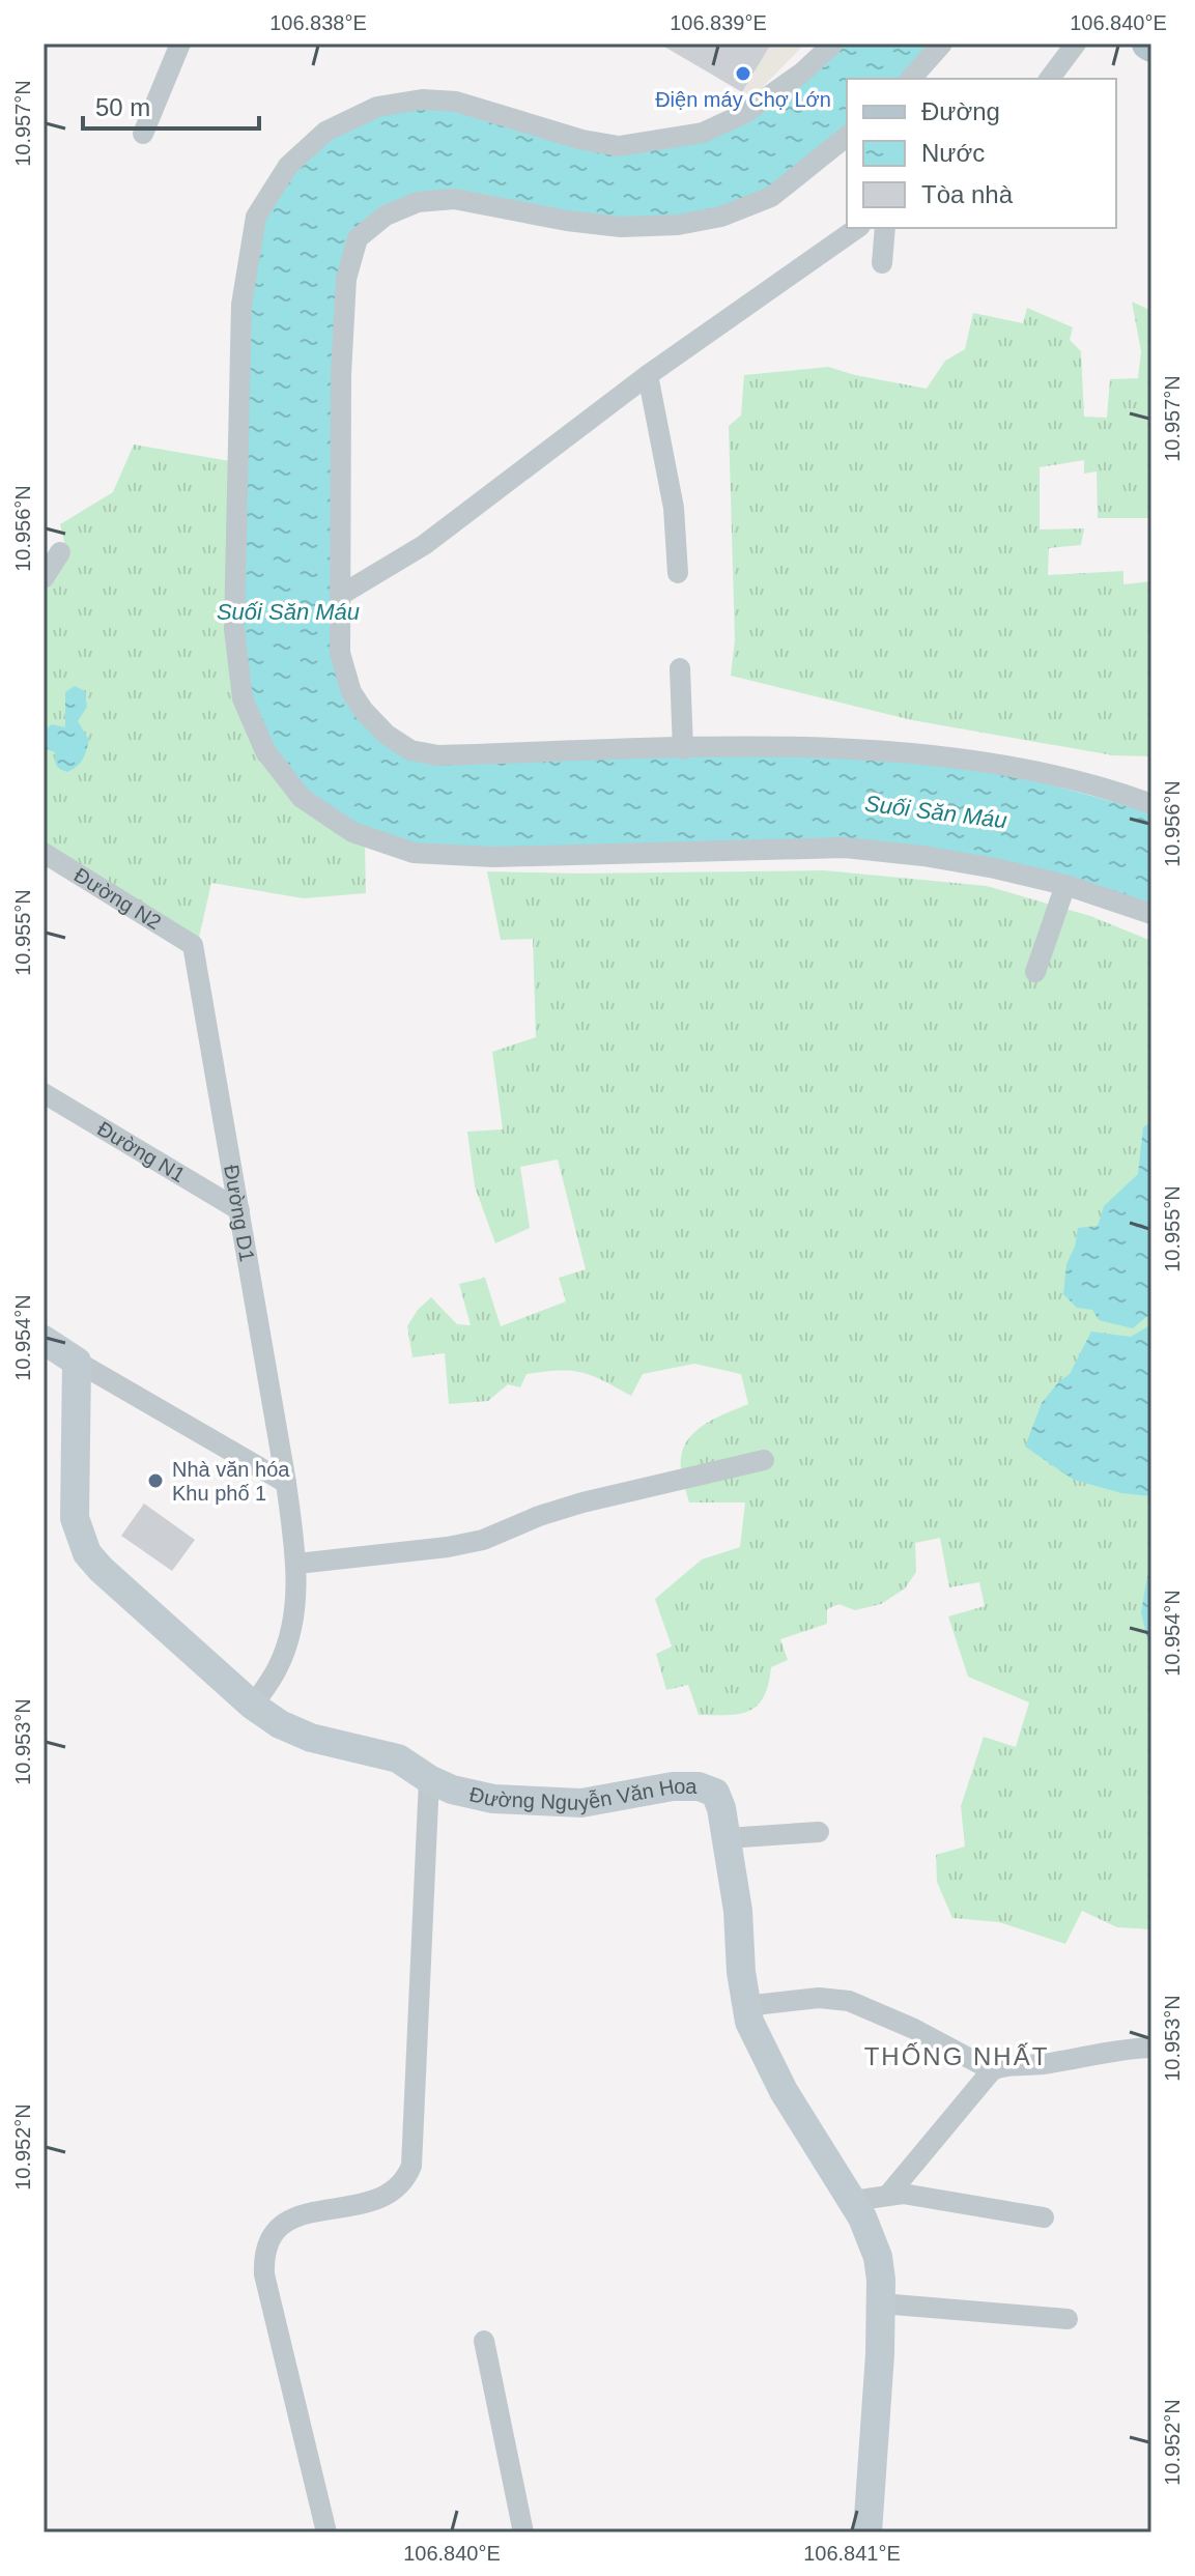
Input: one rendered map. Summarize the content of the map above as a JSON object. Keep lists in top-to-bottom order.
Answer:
{
  "streets": {
    "street": [
      "Đường N2",
      "Đường N1",
      "Đường D1",
      "Đường Nguyễn Văn Hoa"
    ]
  },
  "crossings": [
    ["Đường N2", "Đường D1"],
    ["Đường N1", "Đường D1"],
    ["Đường D1", "Đường Nguyễn Văn Hoa"]
  ],
  "districts": ["THỐNG NHẤT"],
  "water": ["Suối Săn Máu"],
  "places": ["Điện máy Chợ Lớn", "Nhà văn hóa Khu phố 1"],
  "legend": ["Đường", "Nước", "Tòa nhà"],
  "scale_bar": "50 m",
  "coordinates": [
    "106.838°E",
    "106.839°E",
    "106.840°E",
    "10.957°N",
    "10.956°N",
    "10.955°N",
    "10.954°N",
    "10.953°N",
    "10.952°N",
    "106.841°E"
  ]
}
